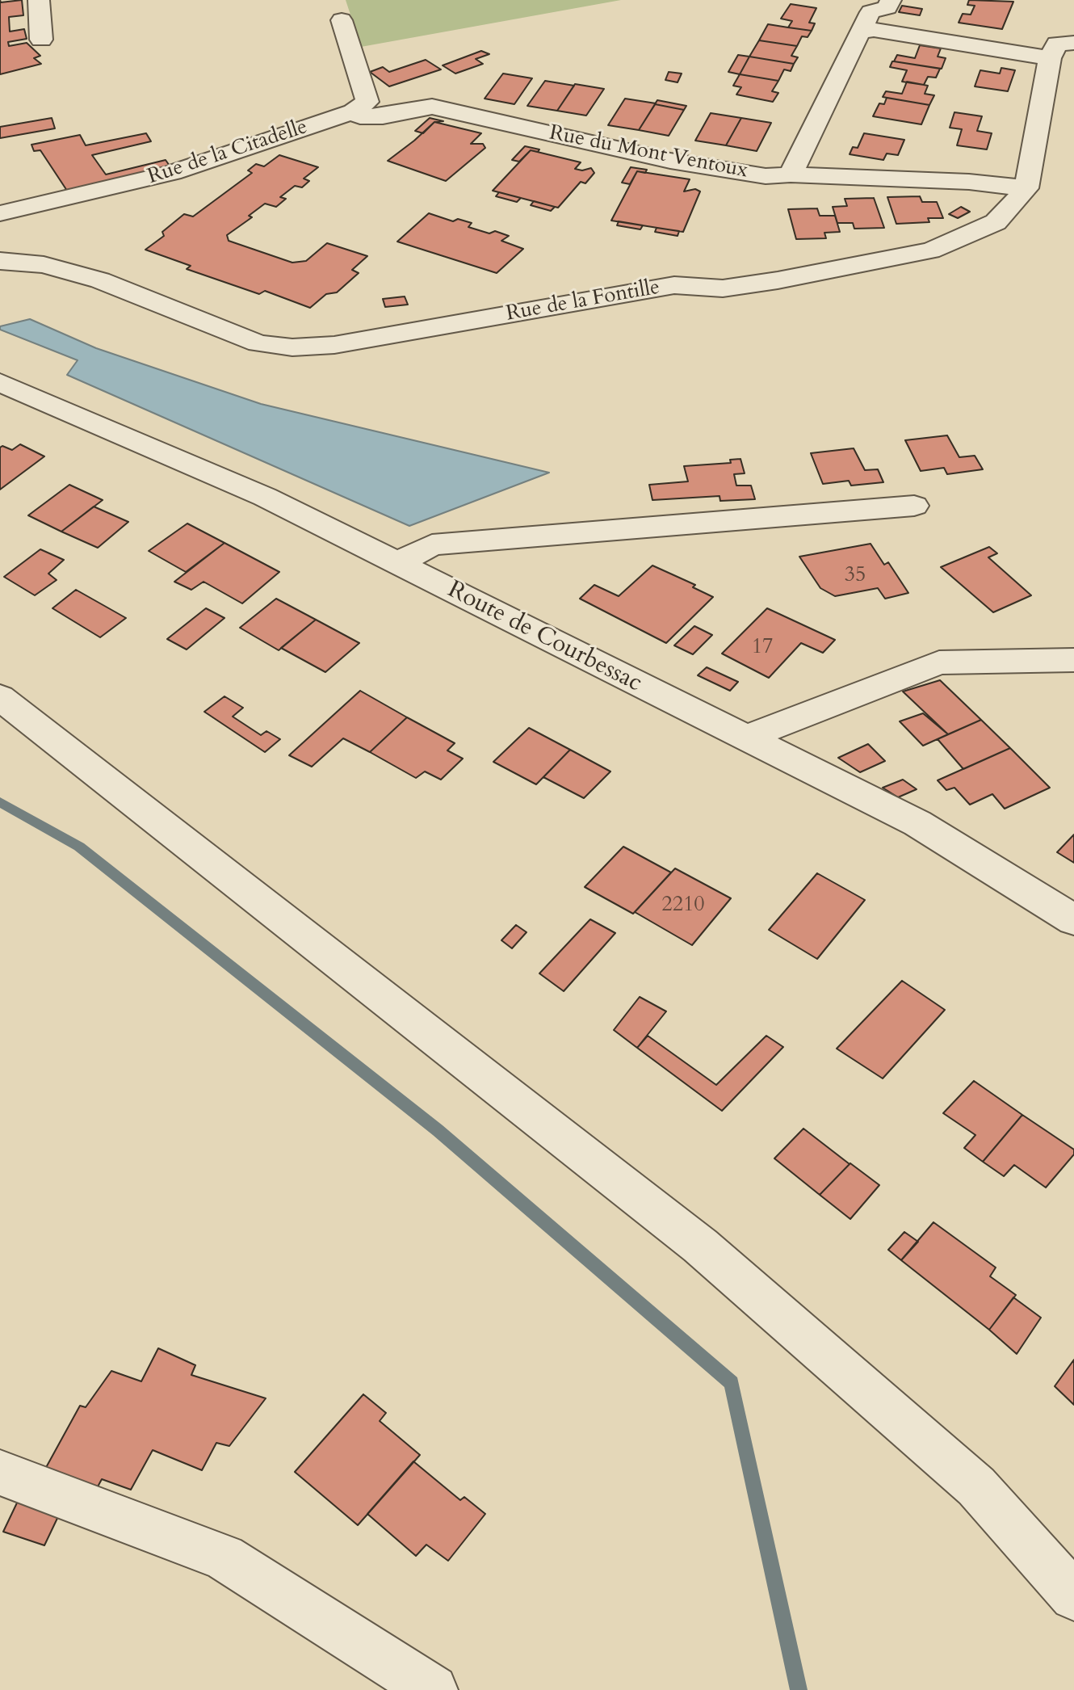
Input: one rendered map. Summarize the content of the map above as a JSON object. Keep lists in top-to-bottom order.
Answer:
{
  "streets": {
    "street": [
      "Rue de la Citadelle",
      "Rue du Mont Ventoux",
      "Rue de la Fontille",
      "Route de Courbessac"
    ]
  },
  "crossings": [
    ["Rue de la Citadelle", "Rue du Mont Ventoux"],
    ["Rue du Mont Ventoux", "Rue de la Fontille"]
  ],
  "house_numbers": ["35", "17", "2210"]
}
